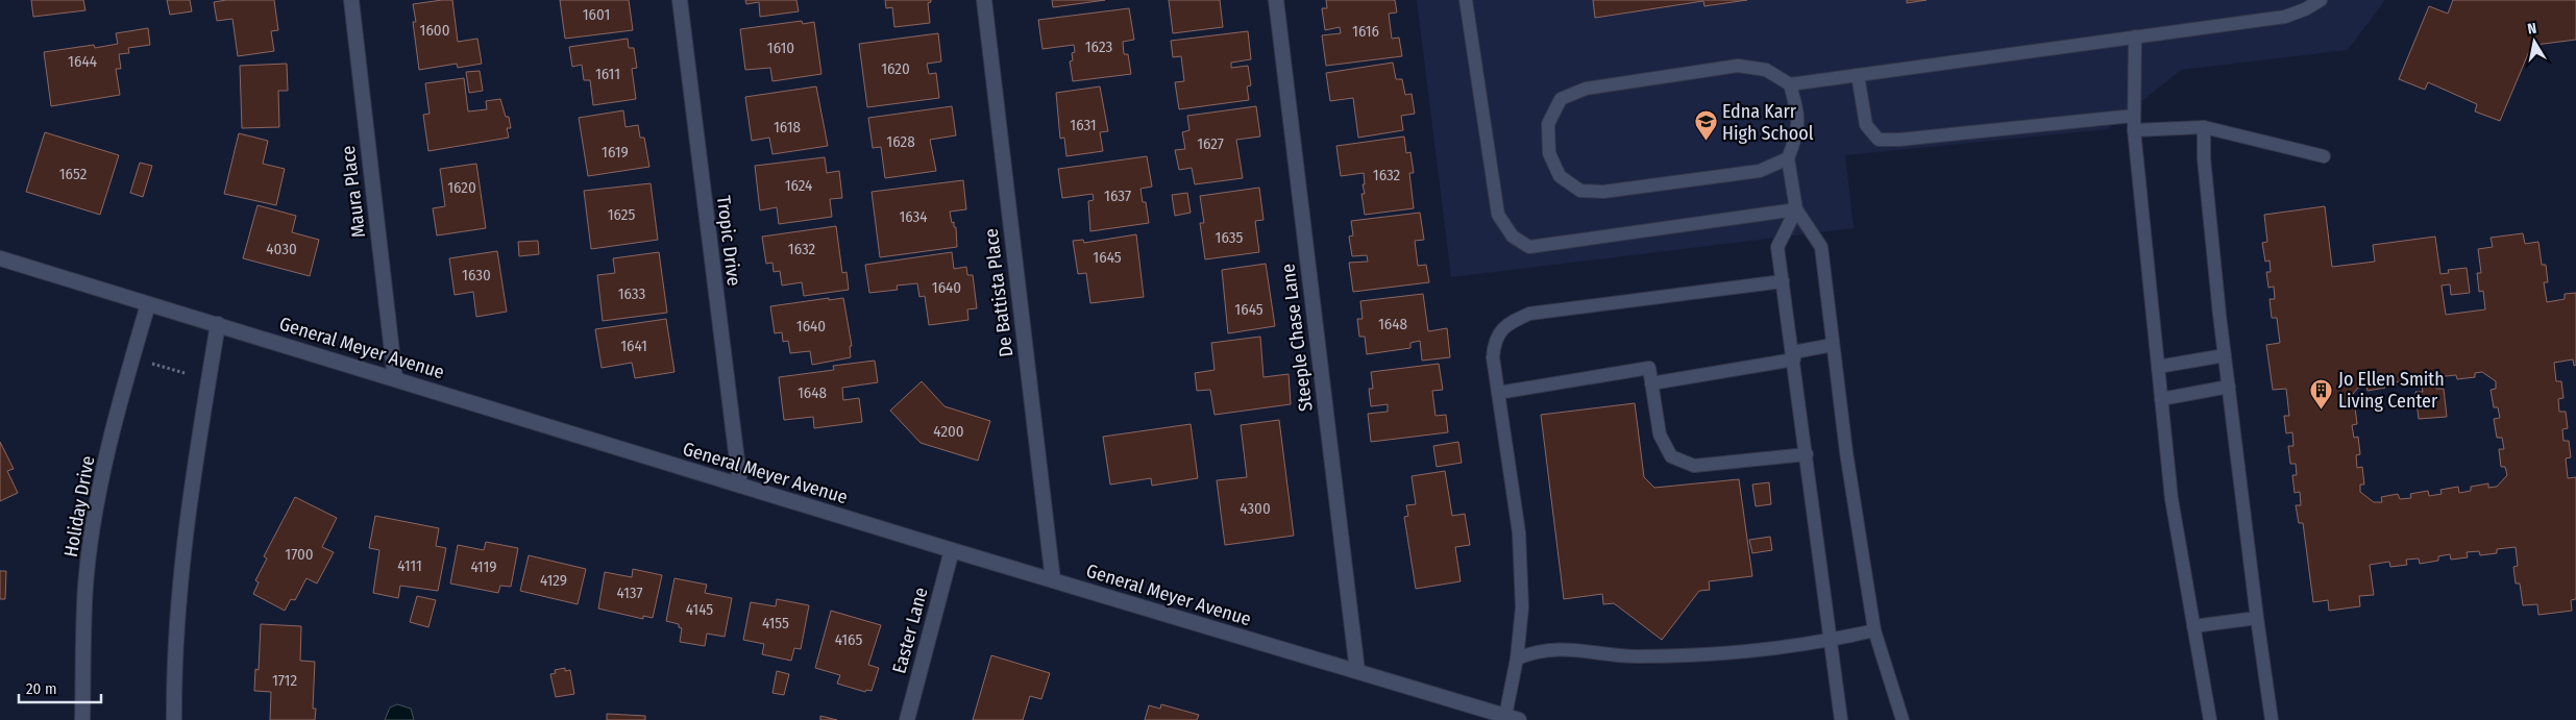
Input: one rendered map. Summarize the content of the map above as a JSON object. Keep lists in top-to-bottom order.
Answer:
{
  "streets": {
    "street": [
      "Maura Place",
      "Tropic Drive",
      "De Battista Place",
      "Steeple Chase Lane",
      "General Meyer Avenue",
      "Holiday Drive",
      "Easter Lane"
    ]
  },
  "crossings": [
    ["Maura Place", "General Meyer Avenue"],
    ["Tropic Drive", "General Meyer Avenue"],
    ["De Battista Place", "General Meyer Avenue"],
    ["Steeple Chase Lane", "General Meyer Avenue"],
    ["General Meyer Avenue", "Holiday Drive"],
    ["General Meyer Avenue", "Easter Lane"]
  ],
  "places": {
    "school or university": ["Edna Karr High School"],
    "building": ["Jo Ellen Smith Living Center"]
  },
  "house_numbers": [
    "1601",
    "1600",
    "1616",
    "1623",
    "1610",
    "1644",
    "1620",
    "1611",
    "1631",
    "1618",
    "1628",
    "1627",
    "1619",
    "1652",
    "1632",
    "1624",
    "1620",
    "1637",
    "1625",
    "1634",
    "1635",
    "4030",
    "1632",
    "1645",
    "1630",
    "1640",
    "1633",
    "1645",
    "1648",
    "1640",
    "1641",
    "1648",
    "4200",
    "4300",
    "1700",
    "4111",
    "4119",
    "4129",
    "4137",
    "4145",
    "4155",
    "4165",
    "1712"
  ],
  "scale_bar": "20 m",
  "north": "top"
}
